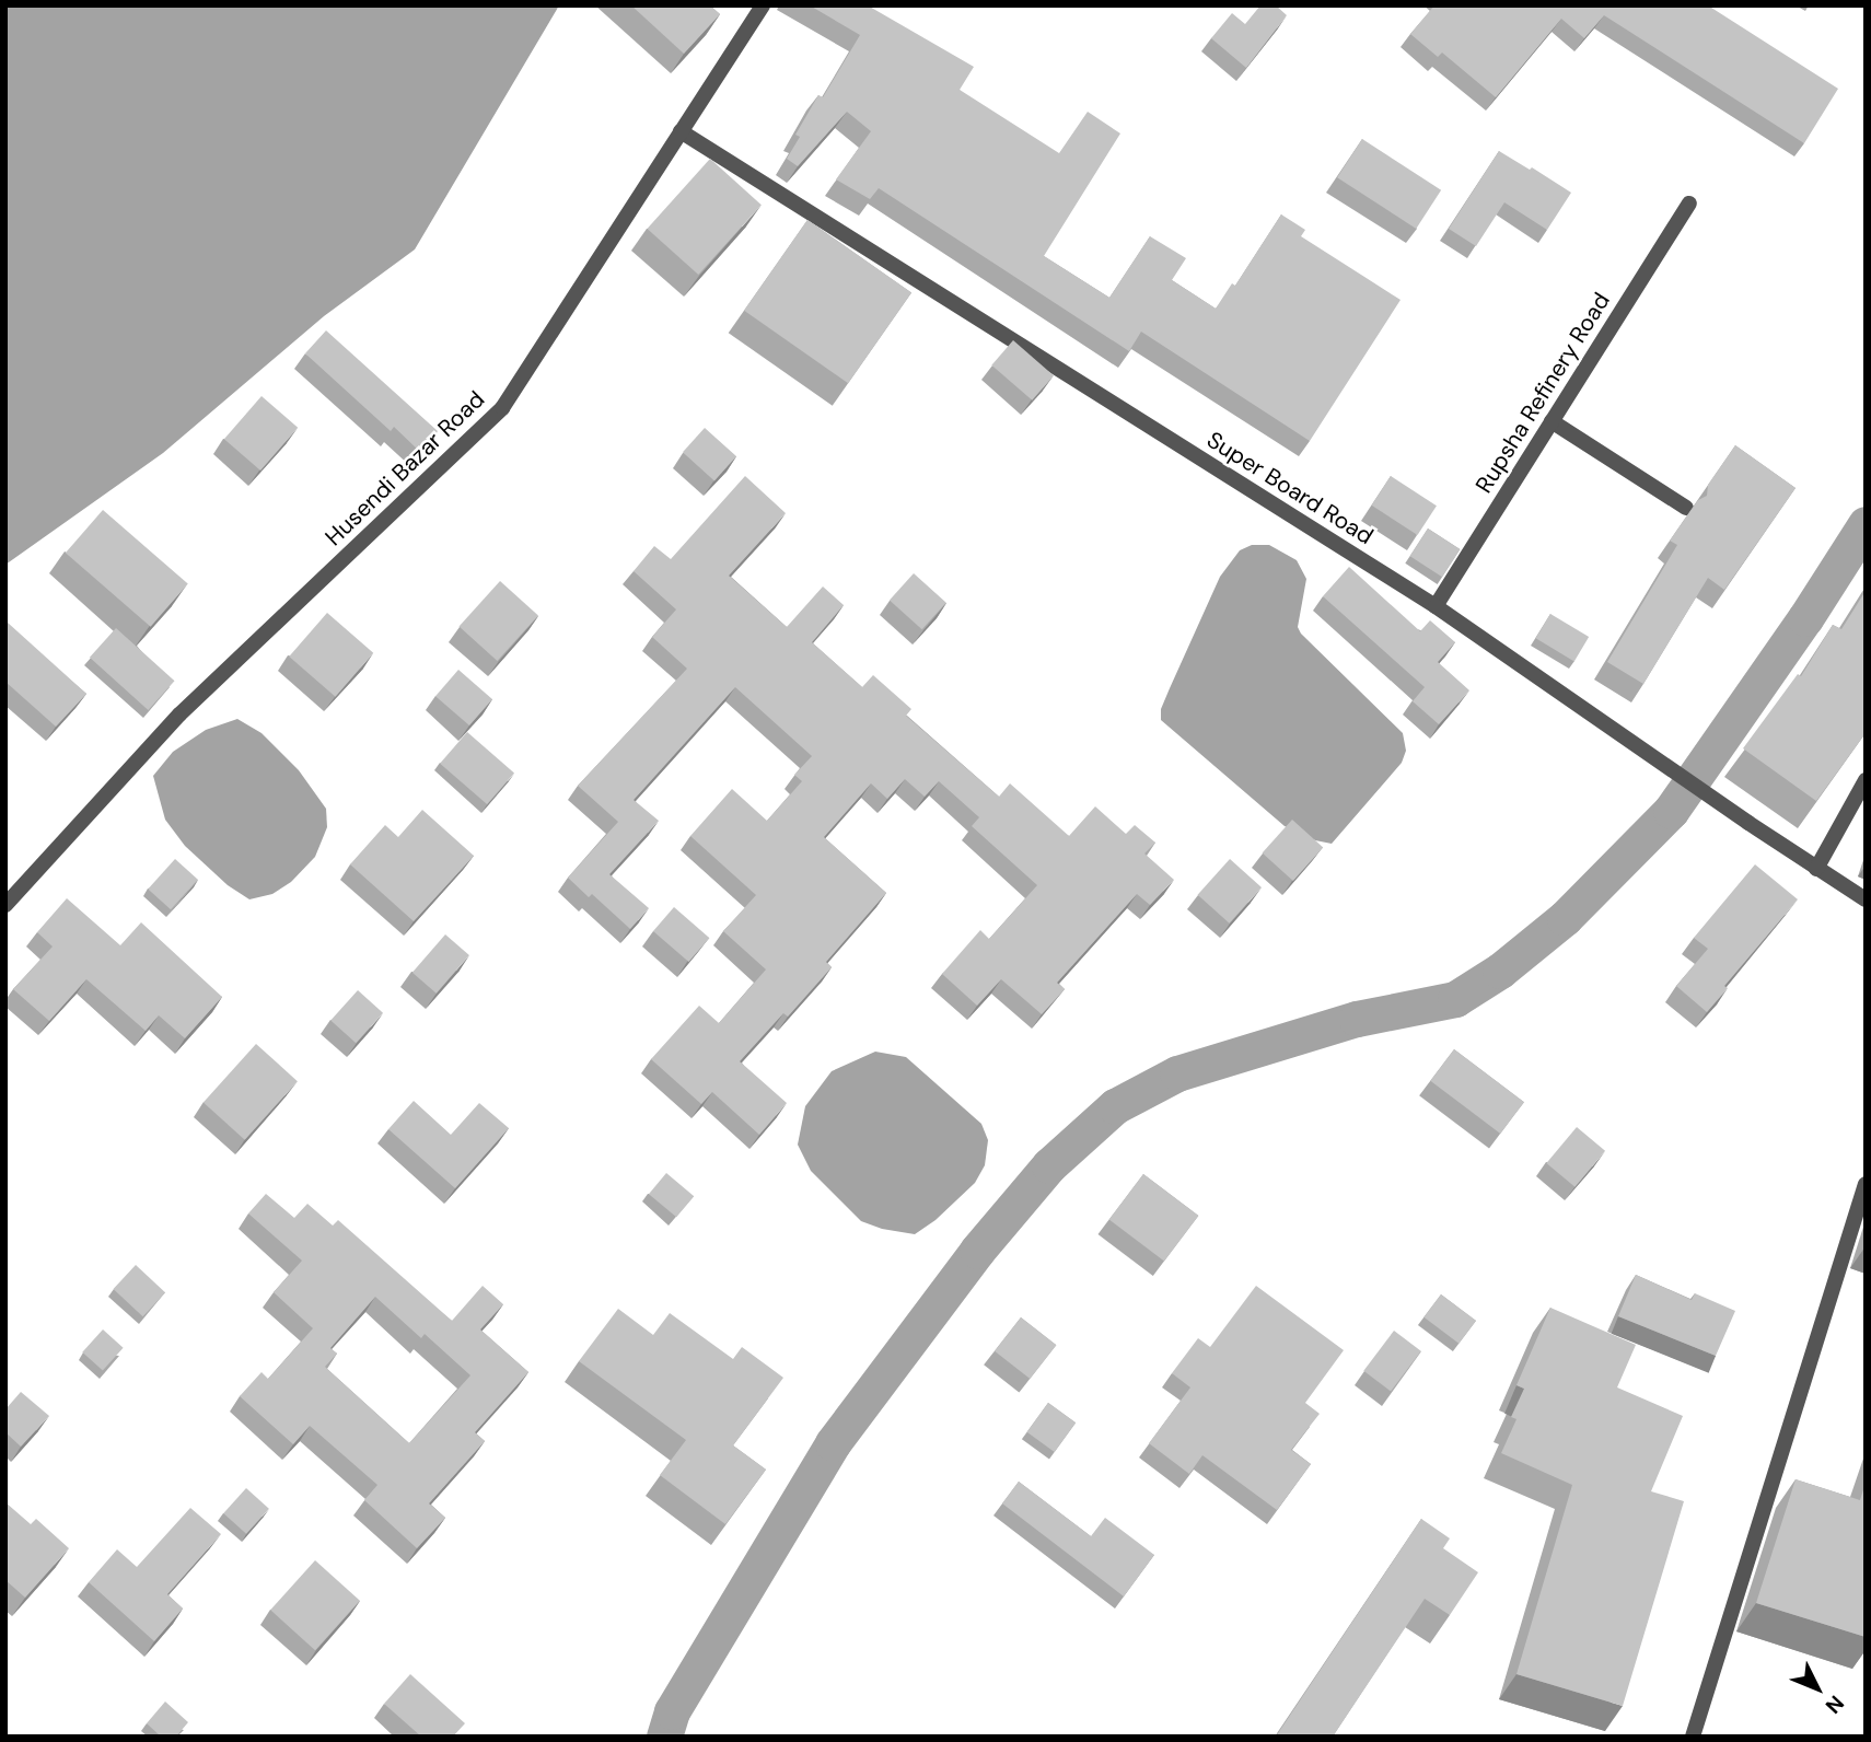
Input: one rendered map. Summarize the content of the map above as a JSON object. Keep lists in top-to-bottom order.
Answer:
{
  "streets": {
    "street": ["Rupsha Refinery Road", "Husendi Bazar Road", "Super Board Road"]
  },
  "crossings": [
    ["Rupsha Refinery Road", "Super Board Road"],
    ["Husendi Bazar Road", "Super Board Road"]
  ],
  "north": "bottom right"
}
